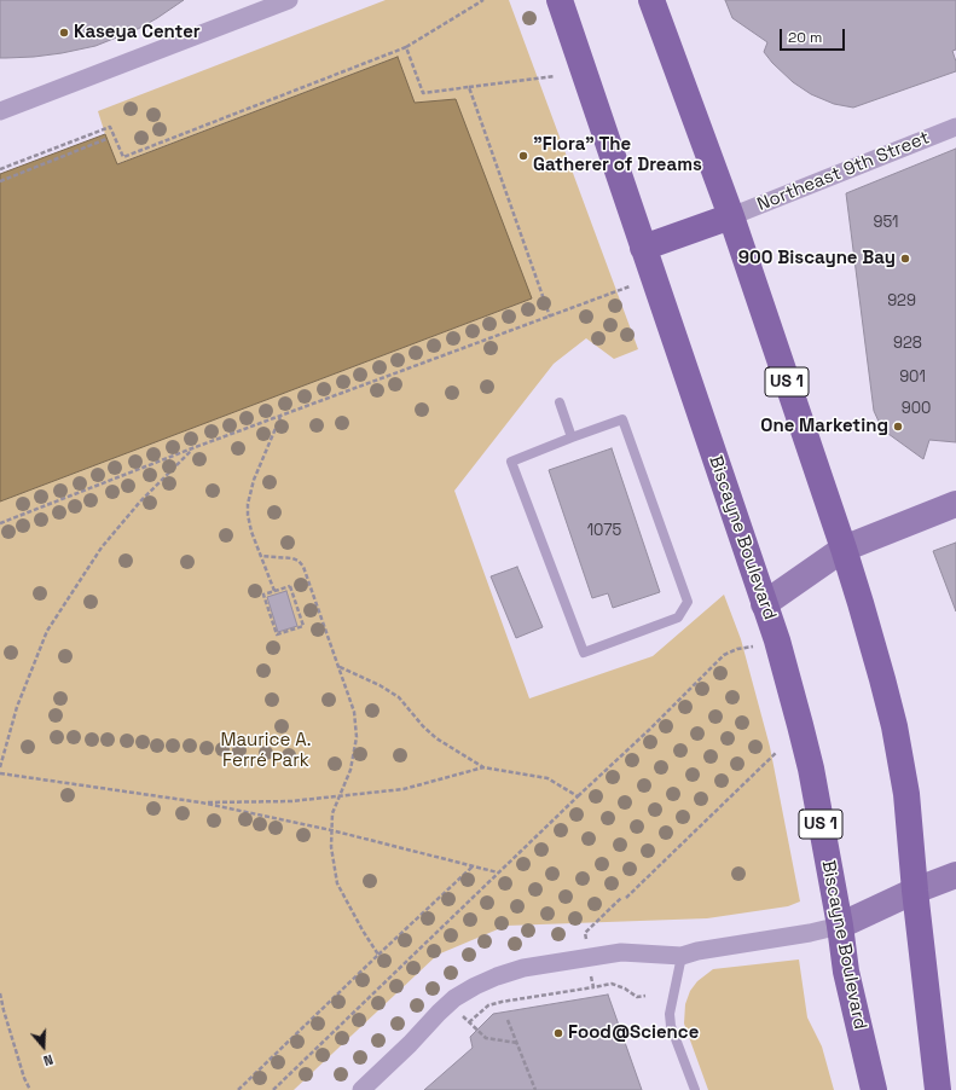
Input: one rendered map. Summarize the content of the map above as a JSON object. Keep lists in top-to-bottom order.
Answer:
{
  "streets": {
    "main road": ["US 1", "Biscayne Boulevard"],
    "street": ["Northeast 9th Street"]
  },
  "crossings": [
    ["Northeast 9th Street", "US 1"]
  ],
  "parks": ["Maurice A. Ferré Park"],
  "places": [
    "Kaseya Center",
    "\"Flora\" The Gatherer of Dreams",
    "900 Biscayne Bay",
    "One Marketing",
    "Food@Science"
  ],
  "house_numbers": [
    "951",
    "929",
    "928",
    "901",
    "900",
    "1075"
  ],
  "scale_bar": "20 m",
  "north": "bottom"
}
